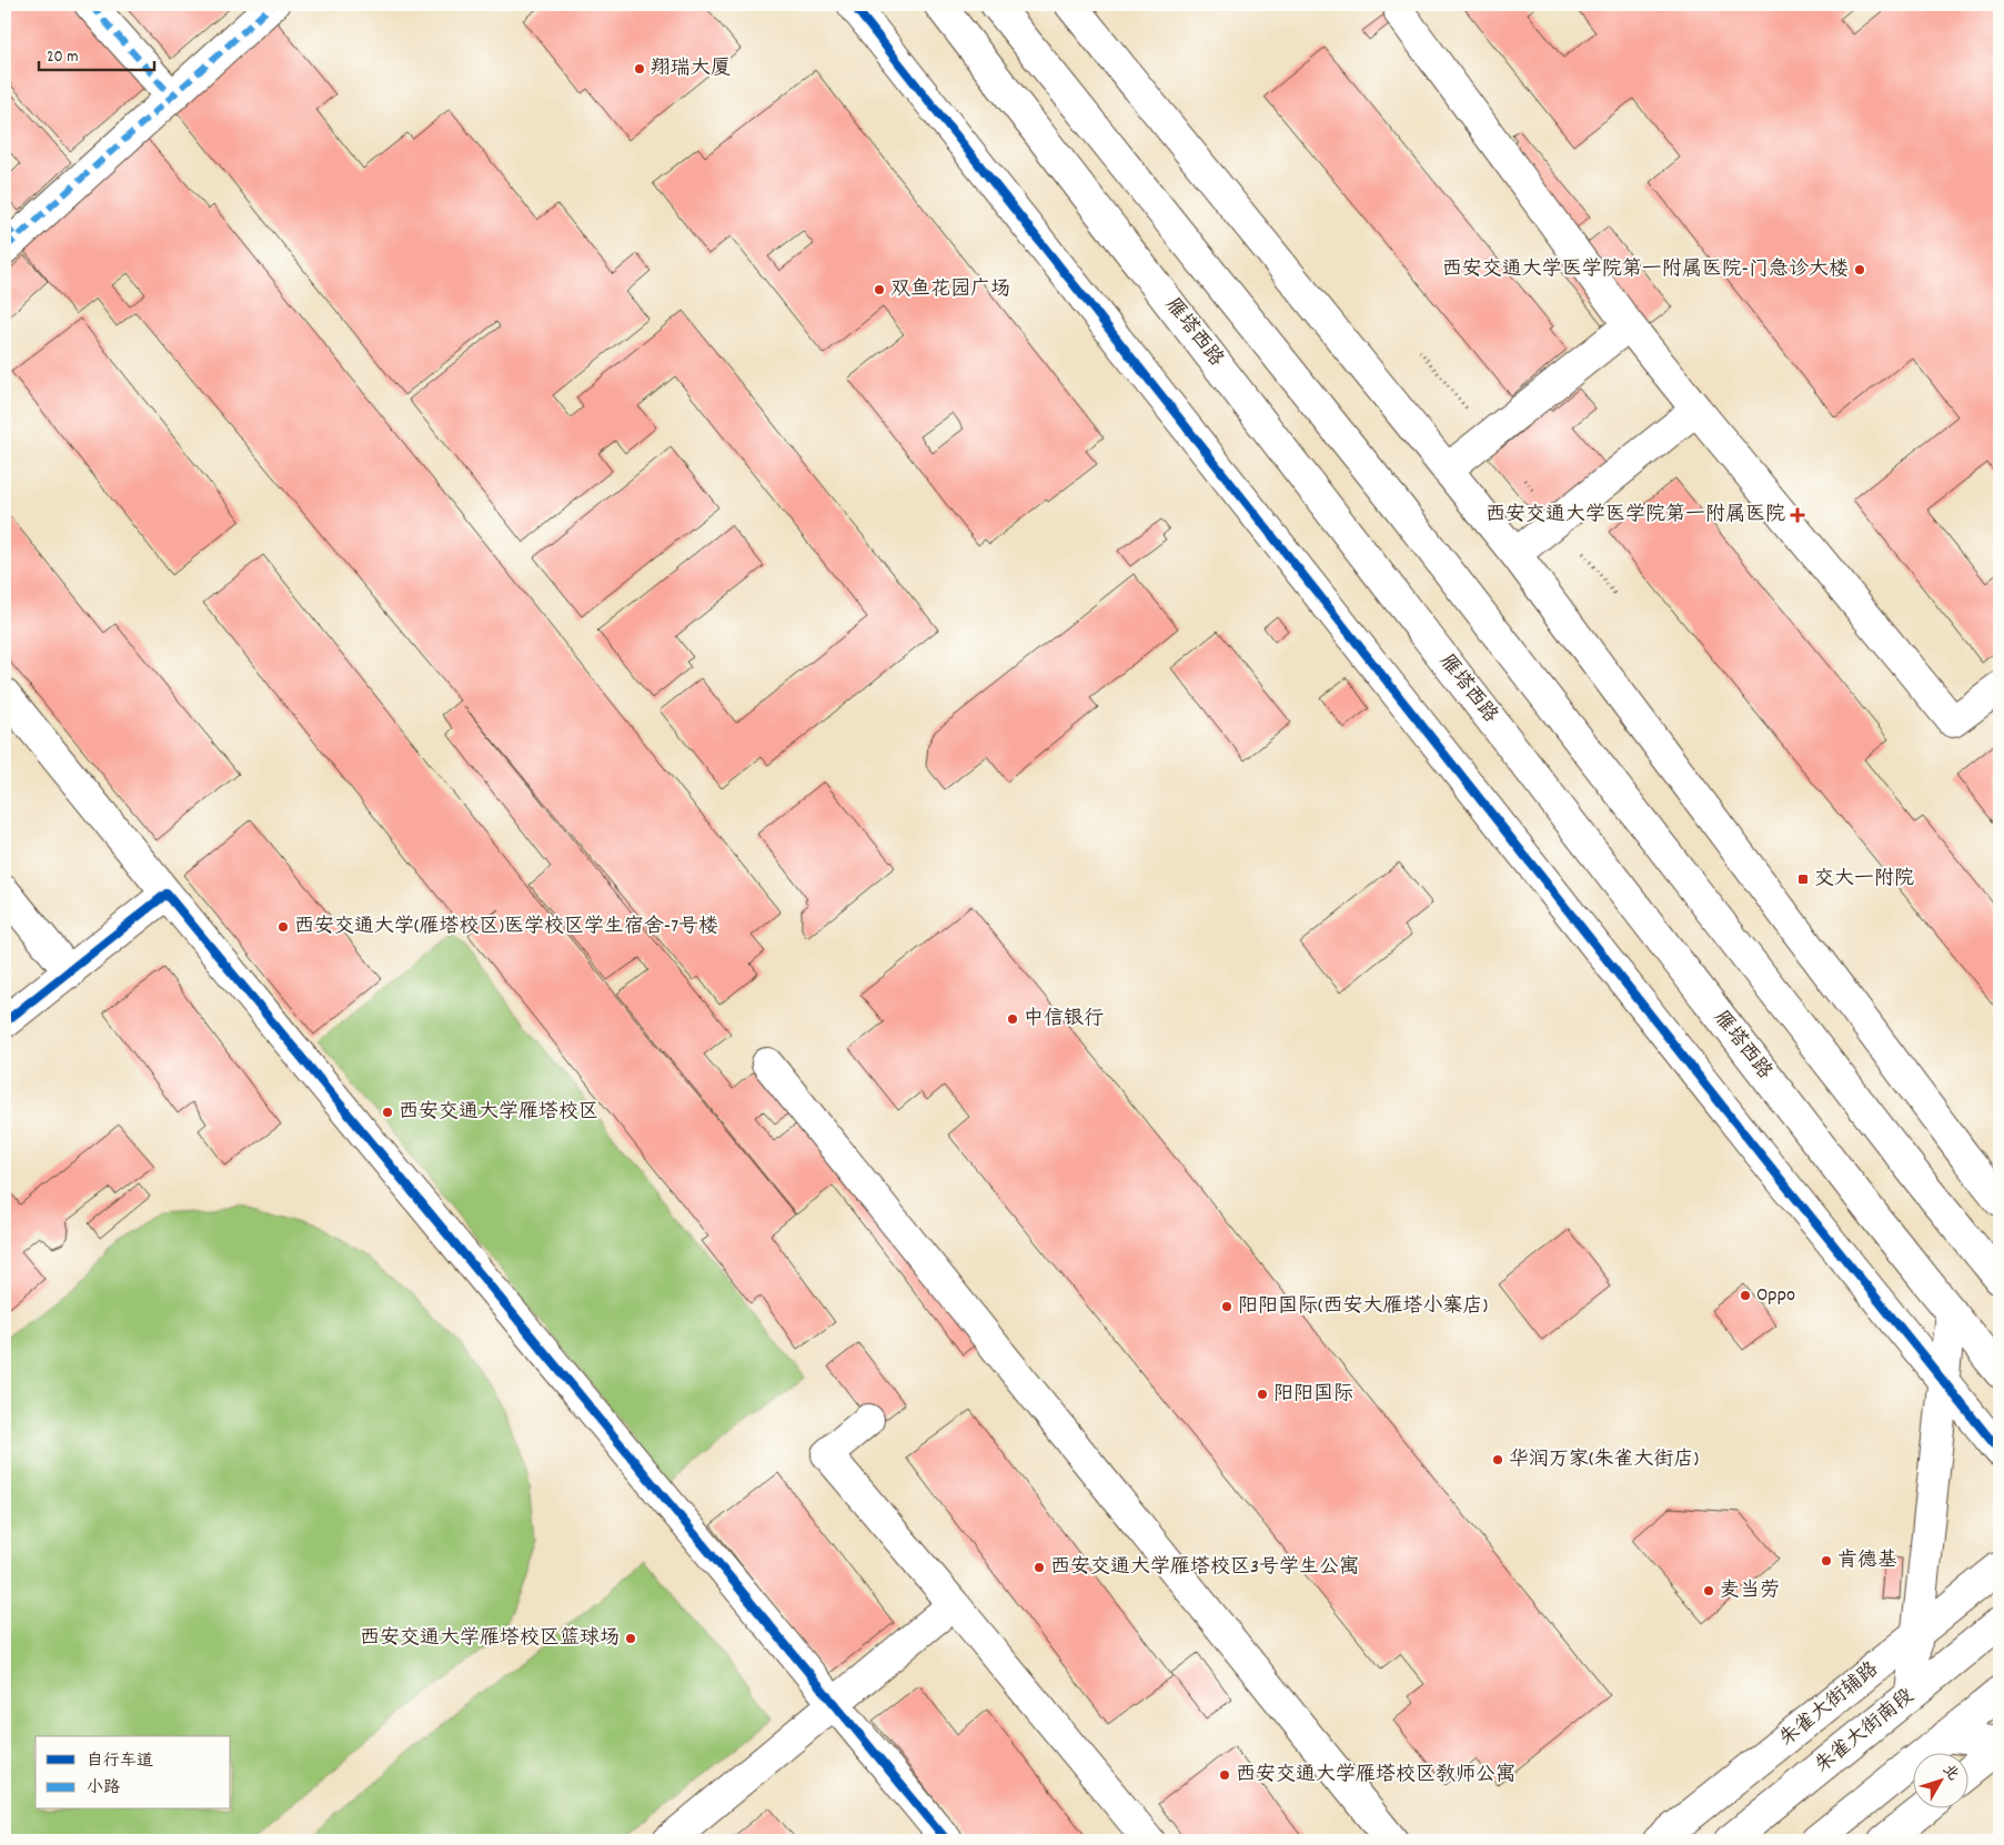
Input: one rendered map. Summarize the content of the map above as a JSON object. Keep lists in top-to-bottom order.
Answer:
{
  "streets": {
    "street": ["雁塔西路", "朱雀大街辅路", "朱雀大街南段"]
  },
  "places": {
    "other": [
      "翔瑞大厦",
      "西安交通大学医学院第一附属医院-门急诊大楼",
      "双鱼花园广场",
      "西安交通大学(雁塔校区)医学校区学生宿舍-7号楼",
      "中信银行",
      "西安交通大学雁塔校区",
      "Oppo",
      "阳阳国际(西安大雁塔小寨店)",
      "阳阳国际",
      "华润万家(朱雀大街店)",
      "肯德基",
      "西安交通大学雁塔校区3号学生公寓",
      "麦当劳",
      "西安交通大学雁塔校区篮球场",
      "西安交通大学雁塔校区教师公寓"
    ],
    "health": ["西安交通大学医学院第一附属医院"],
    "transit": ["交大一附院"]
  },
  "legend": ["自行车道", "小路"],
  "scale_bar": "20 m",
  "north": "top right"
}
